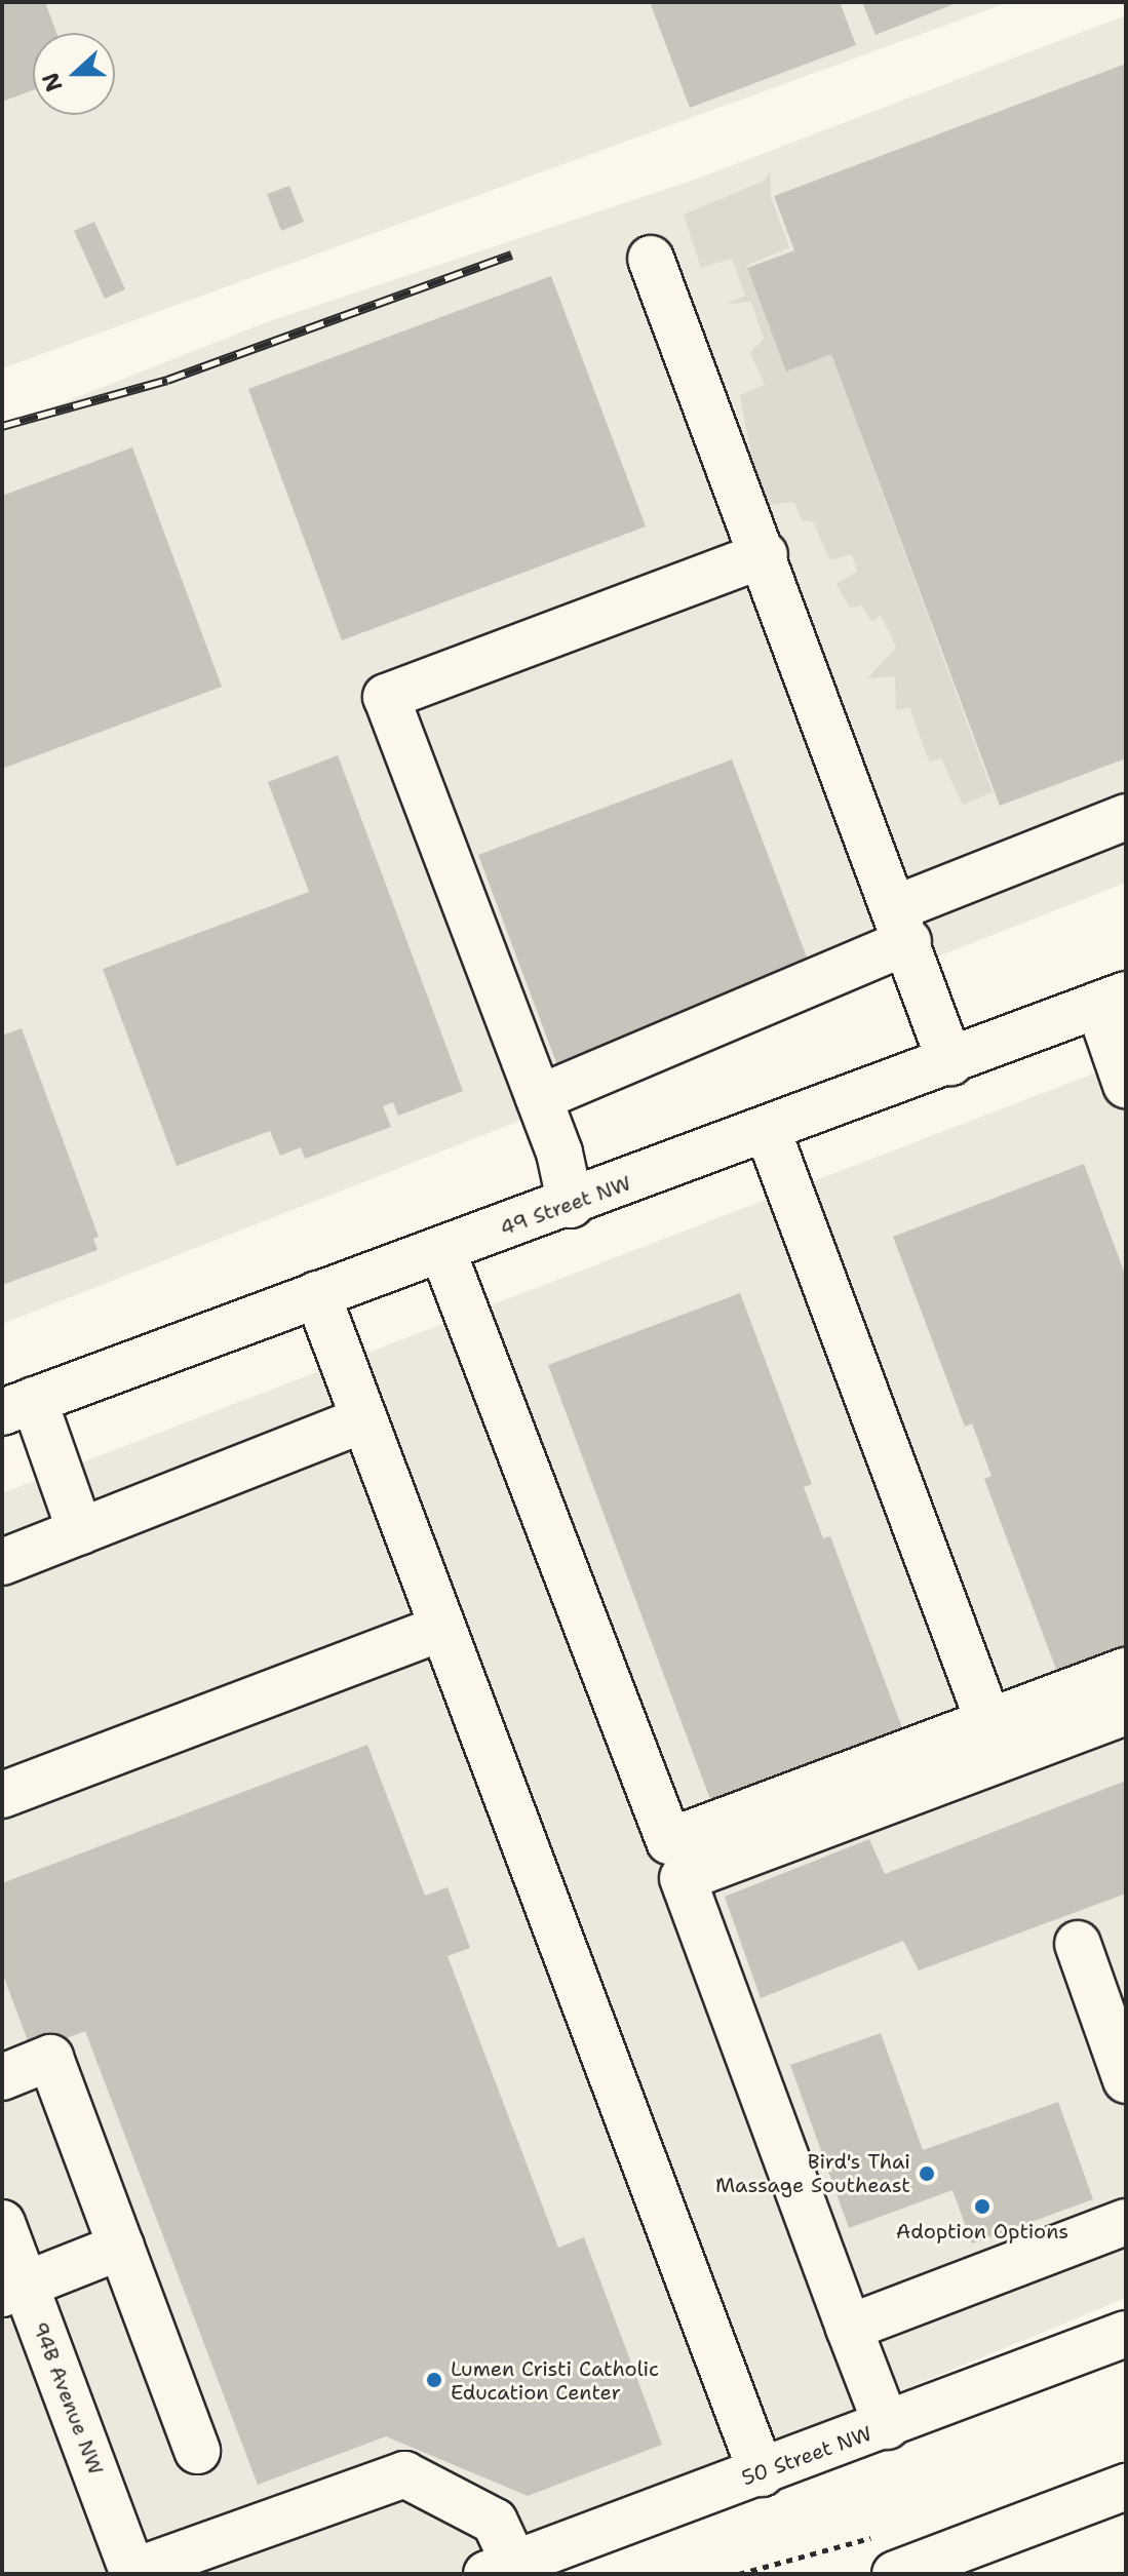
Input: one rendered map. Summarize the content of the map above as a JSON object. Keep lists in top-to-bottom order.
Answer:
{
  "streets": {
    "street": ["49 Street NW", "94B Avenue NW", "50 Street NW"]
  },
  "places": ["Bird's Thai Massage Southeast", "Adoption Options", "Lumen Cristi Catholic Education Center"],
  "north": "left"
}
